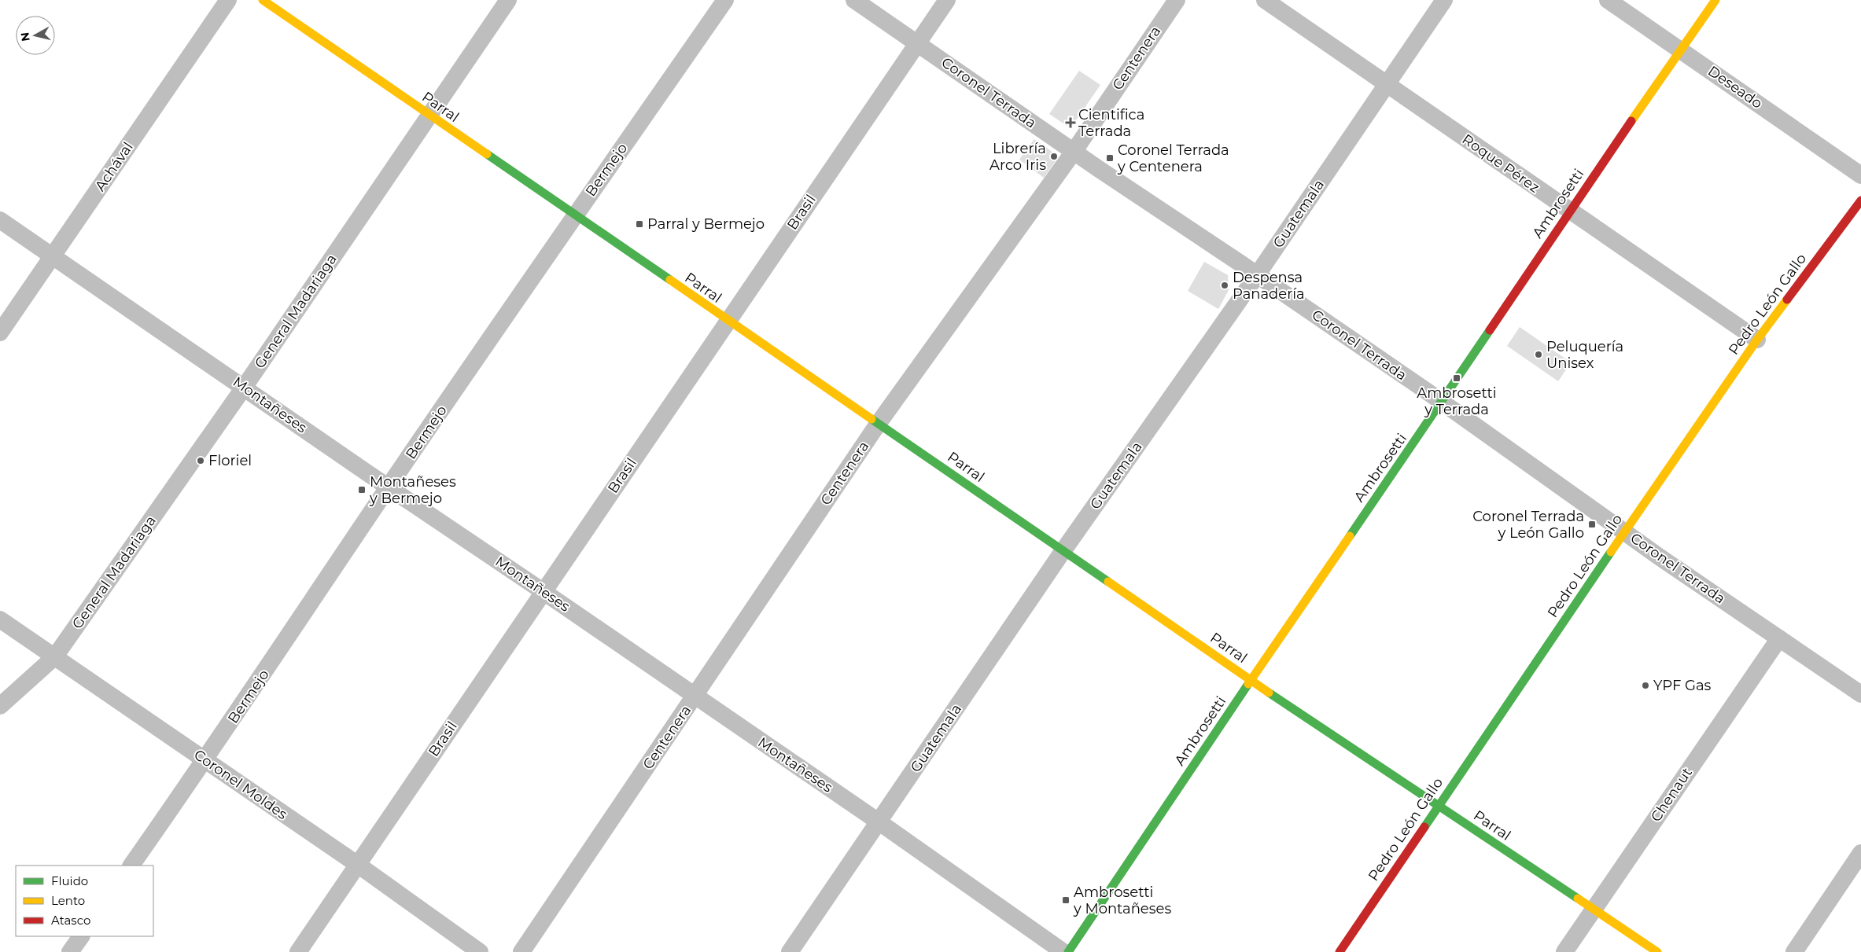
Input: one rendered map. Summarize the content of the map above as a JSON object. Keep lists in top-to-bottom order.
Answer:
{
  "streets": {
    "street": [
      "Centenera",
      "Deseado",
      "Coronel Terrada",
      "Parral",
      "Roque Pérez",
      "Achával",
      "Bermejo",
      "Ambrosetti",
      "Brasil",
      "Guatemala",
      "Pedro León Gallo",
      "General Madariaga",
      "Montañeses",
      "Coronel Moldes",
      "Chenaut"
    ]
  },
  "crossings": [
    ["Centenera", "Coronel Terrada"],
    ["Centenera", "Parral"],
    ["Centenera", "Montañeses"],
    ["Deseado", "Ambrosetti"],
    ["Coronel Terrada", "Ambrosetti"],
    ["Coronel Terrada", "Brasil"],
    ["Coronel Terrada", "Guatemala"],
    ["Coronel Terrada", "Pedro León Gallo"],
    ["Coronel Terrada", "Chenaut"],
    ["Parral", "Bermejo"],
    ["Parral", "Ambrosetti"],
    ["Parral", "Brasil"],
    ["Parral", "Guatemala"],
    ["Parral", "Pedro León Gallo"],
    ["Parral", "General Madariaga"],
    ["Parral", "Chenaut"],
    ["Roque Pérez", "Ambrosetti"],
    ["Roque Pérez", "Guatemala"],
    ["Roque Pérez", "Pedro León Gallo"],
    ["Achával", "Montañeses"],
    ["Bermejo", "Montañeses"],
    ["Bermejo", "Coronel Moldes"],
    ["Brasil", "Montañeses"],
    ["Brasil", "Coronel Moldes"],
    ["Guatemala", "Montañeses"],
    ["General Madariaga", "Montañeses"],
    ["General Madariaga", "Coronel Moldes"]
  ],
  "places": {
    "health": ["Cientifica Terrada"],
    "other": [
      "Librería Arco Iris",
      "Despensa Panadería",
      "Peluquería Unisex",
      "Floriel",
      "YPF Gas"
    ],
    "transit": [
      "Coronel Terrada y Centenera",
      "Parral y Bermejo",
      "Ambrosetti y Terrada",
      "Montañeses y Bermejo",
      "Coronel Terrada y León Gallo",
      "Ambrosetti y Montañeses"
    ]
  },
  "legend": ["Fluido", "Lento", "Atasco"],
  "north": "left"
}
